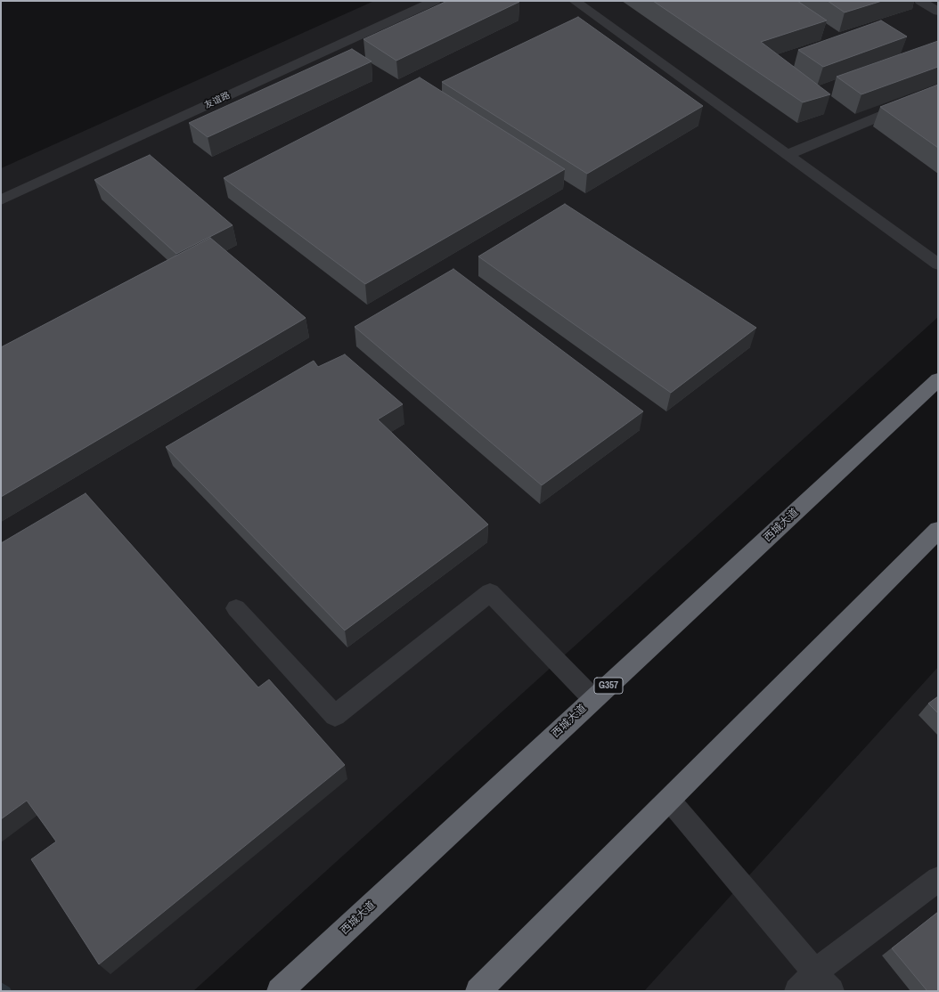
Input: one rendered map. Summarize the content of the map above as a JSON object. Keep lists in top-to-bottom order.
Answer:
{
  "streets": {
    "highway": ["西城大道", "G357"],
    "street": ["友谊路"]
  }
}
